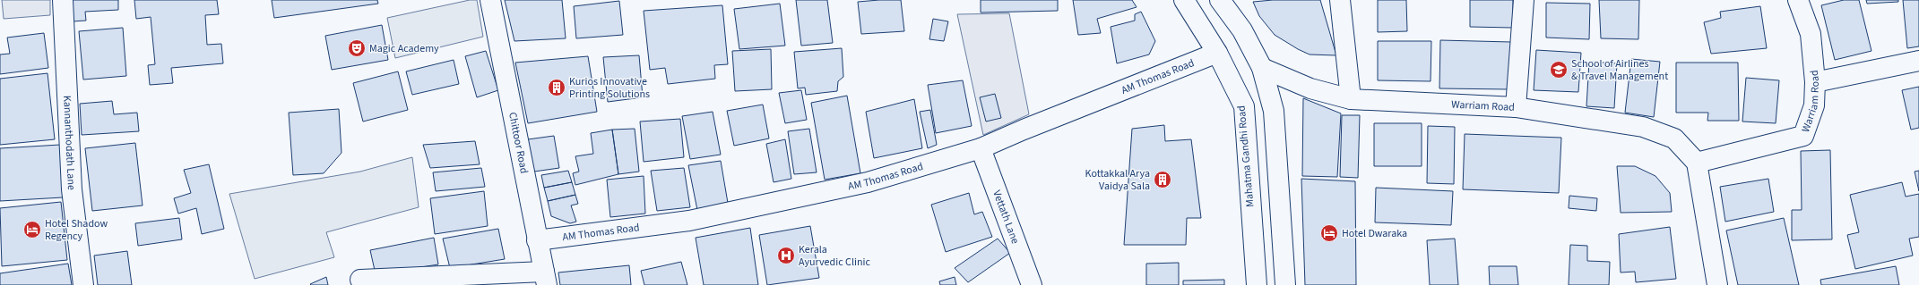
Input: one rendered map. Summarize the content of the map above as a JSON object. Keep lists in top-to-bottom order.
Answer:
{
  "streets": {
    "street": [
      "AM Thomas Road",
      "Warriam Road",
      "Chittoor Road",
      "Kannanthodath Lane",
      "Mahatma Gandhi Road",
      "Vettath Lane"
    ]
  },
  "crossings": [
    ["AM Thomas Road", "Chittoor Road"],
    ["AM Thomas Road", "Mahatma Gandhi Road"],
    ["AM Thomas Road", "Vettath Lane"]
  ],
  "places": {
    "theatre": ["Magic Academy"],
    "school or university": ["School of Airlines & Travel Management"],
    "building": ["Kurios Innovative Printing Solutions", "Kottakkal Arya Vaidya Sala"],
    "hotel": ["Hotel Shadow Regency", "Hotel Dwaraka"],
    "hospital": ["Kerala Ayurvedic Clinic"]
  }
}
